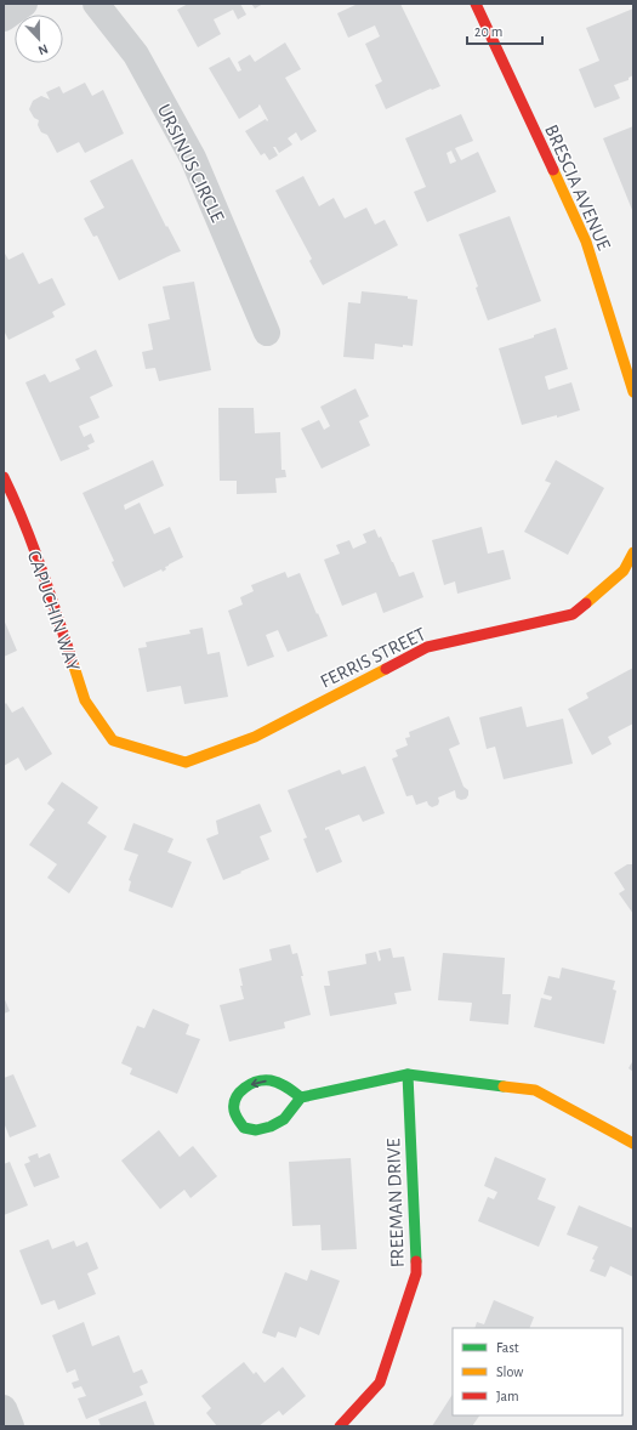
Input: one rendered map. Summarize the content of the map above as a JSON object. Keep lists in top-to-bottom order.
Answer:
{
  "streets": {
    "street": [
      "URSINUS CIRCLE",
      "BRESCIA AVENUE",
      "CAPUCHIN WAY",
      "FERRIS STREET",
      "FREEMAN DRIVE"
    ]
  },
  "crossings": [
    ["CAPUCHIN WAY", "FERRIS STREET"]
  ],
  "legend": ["Fast", "Slow", "Jam"],
  "scale_bar": "20 m",
  "north": "bottom"
}
